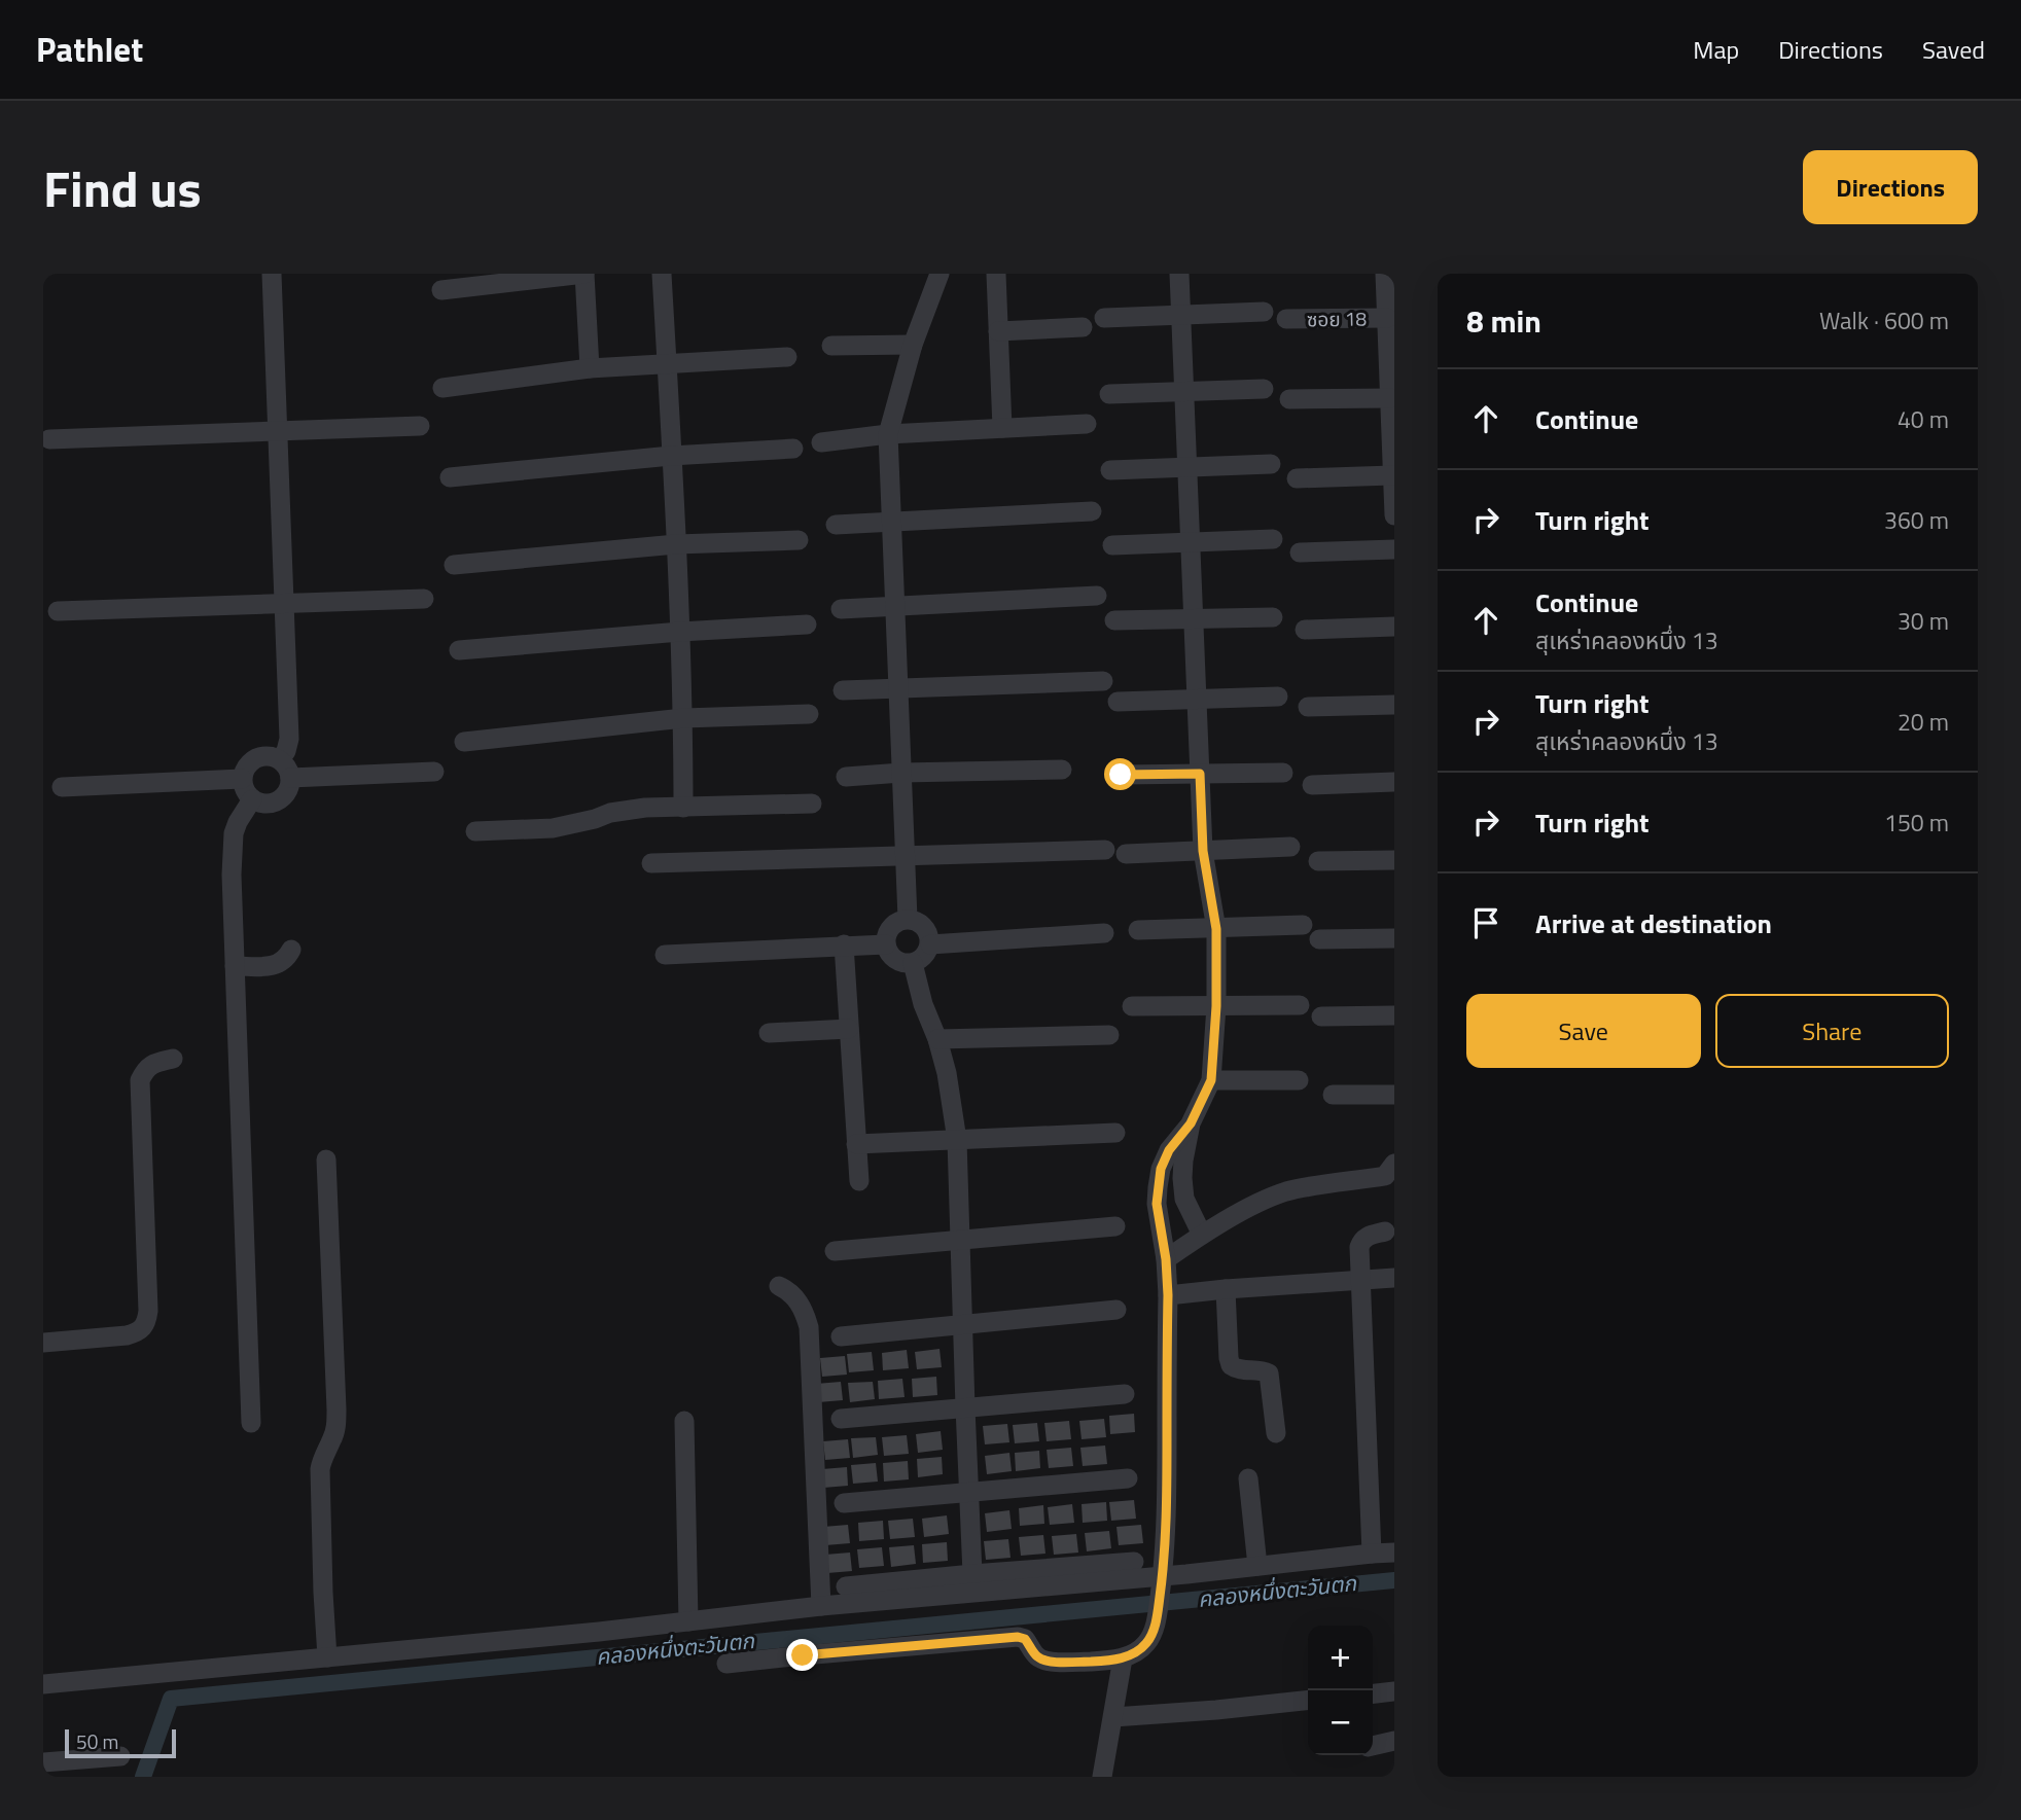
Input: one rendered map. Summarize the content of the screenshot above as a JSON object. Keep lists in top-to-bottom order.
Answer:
{
  "streets": {
    "street": ["ซอย 18"]
  },
  "water": ["คลองหนึ่งตะวันตก"],
  "scale_bar": "50 m",
  "page": {
    "header": "Pathlet",
    "nav": ["Map", "Directions", "Saved"],
    "title": "Find us",
    "buttons": [
      "Directions",
      ["Save", "Share"]
    ],
    "heading": ["8 min", "Walk · 600 m"],
    "list": [
      ["Continue", "40 m"],
      ["Turn right", "360 m"],
      ["Continue", "สุเหร่าคลองหนึ่ง 13", "30 m"],
      ["Turn right", "สุเหร่าคลองหนึ่ง 13", "20 m"],
      ["Turn right", "150 m"],
      "Arrive at destination"
    ],
    "map_buttons": ["+", "−"],
    "scale": "50 m"
  }
}
